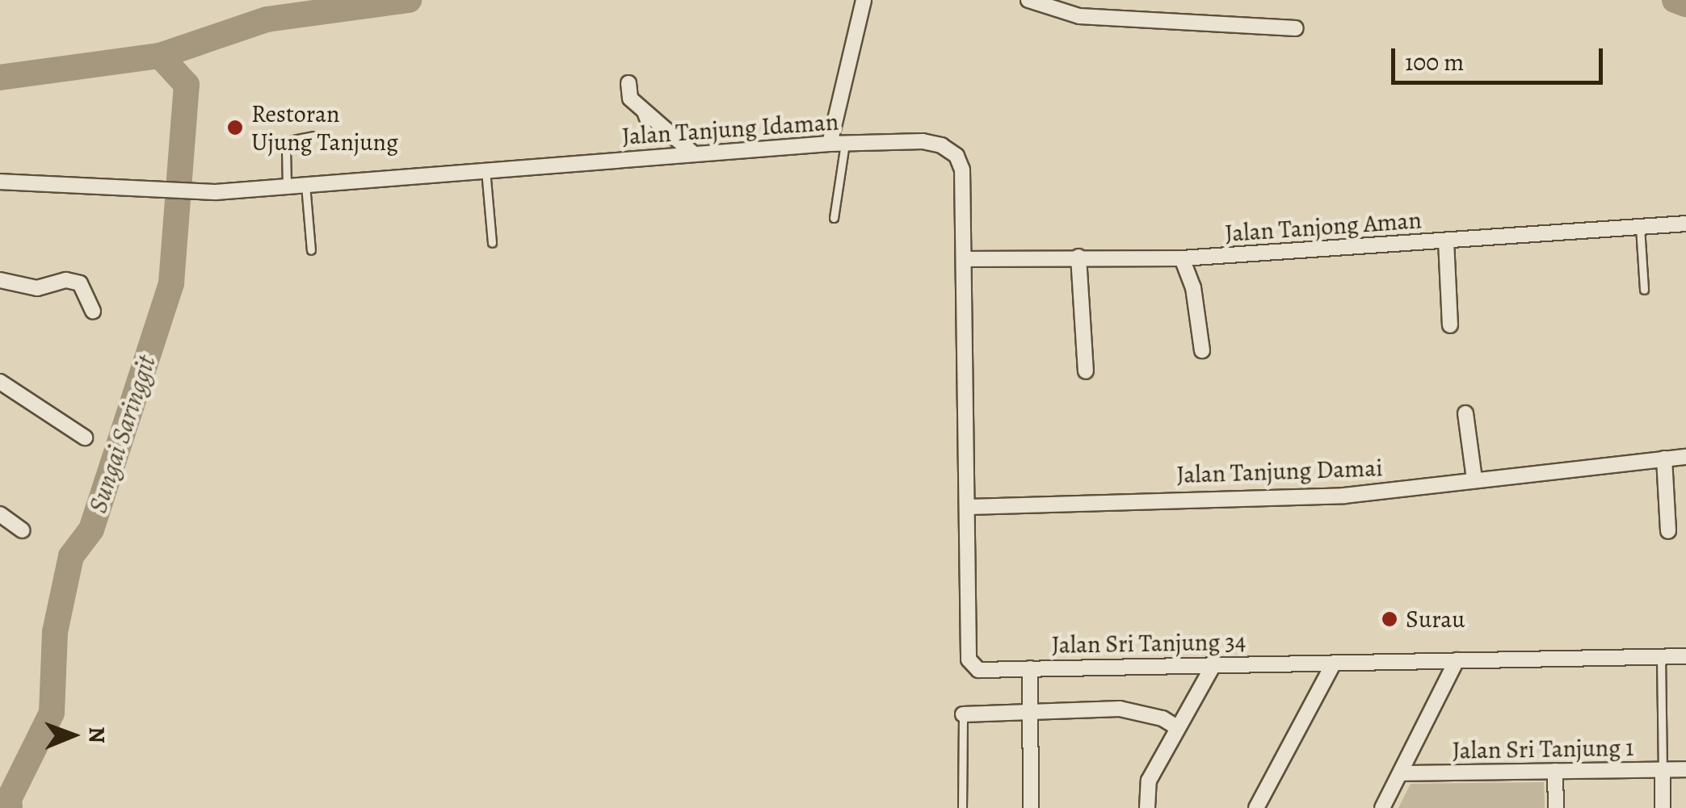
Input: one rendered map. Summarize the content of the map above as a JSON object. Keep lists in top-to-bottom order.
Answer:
{
  "streets": {
    "street": [
      "Jalan Tanjung Idaman",
      "Jalan Tanjong Aman",
      "Jalan Tanjung Damai",
      "Jalan Sri Tanjung 34",
      "Jalan Sri Tanjung 1"
    ]
  },
  "crossings": [
    ["Jalan Tanjung Idaman", "Jalan Tanjong Aman"],
    ["Jalan Tanjung Idaman", "Jalan Tanjung Damai"],
    ["Jalan Tanjung Idaman", "Jalan Sri Tanjung 34"]
  ],
  "water": ["Sungai Saringgit"],
  "places": ["Restoran Ujung Tanjung", "Surau"],
  "scale_bar": "100 m",
  "north": "right"
}
